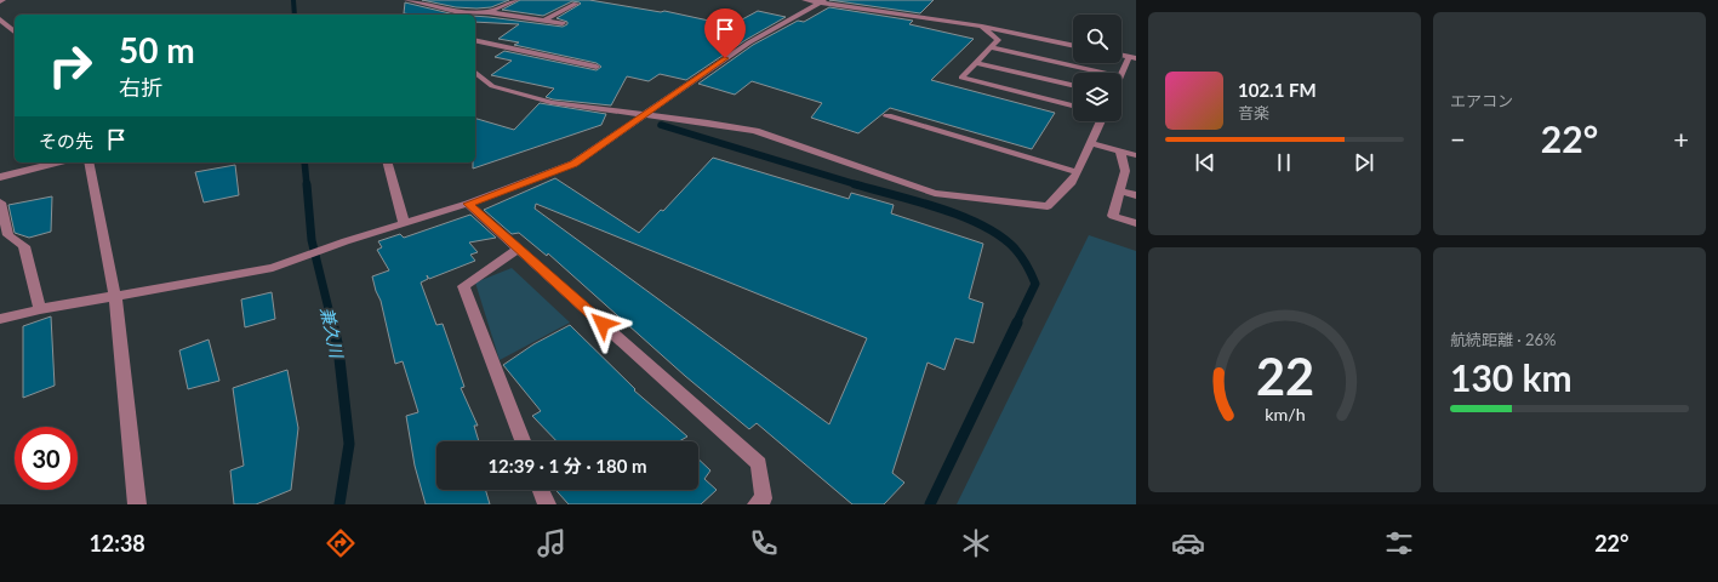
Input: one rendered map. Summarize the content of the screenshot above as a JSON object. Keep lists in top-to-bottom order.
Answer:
{
  "water": ["兼久川"],
  "page": {
    "tile": [
      "エアコン",
      ["航続距離 · 26%", "130 km"]
    ],
    "turn": ["50 m", "右折"],
    "song": ["102.1 FM", "音楽"],
    "then": "その先",
    "heat": ["−", "22°", "+"],
    "limit": "30",
    "trip": "12:39 · 1 分 · 180 m",
    "tabs": ["12:38", "22°"],
    "gauge": ["22", "km/h"]
  }
}
